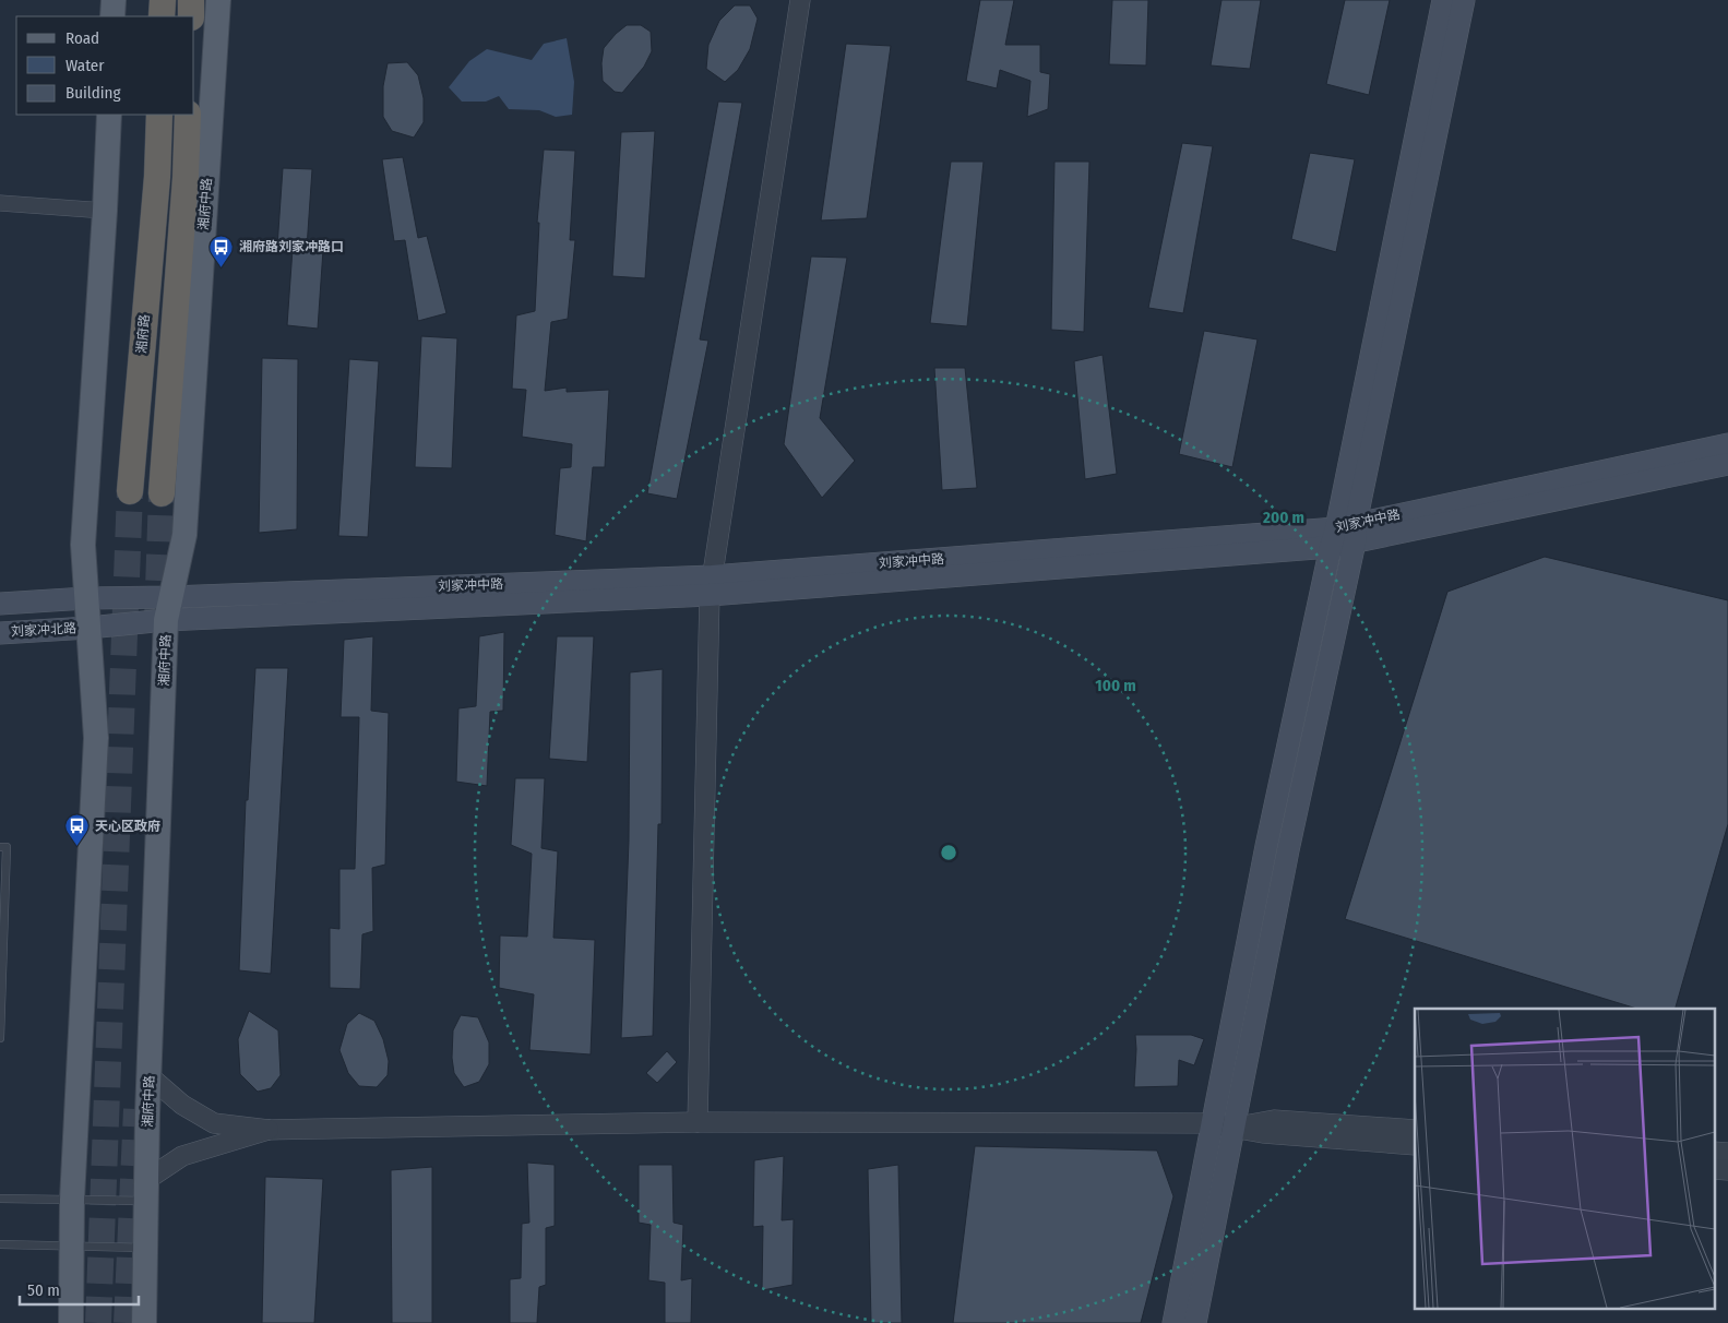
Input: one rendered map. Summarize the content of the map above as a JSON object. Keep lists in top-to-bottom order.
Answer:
{
  "streets": {
    "highway": ["湘府路"],
    "main road": ["湘府中路", "刘家冲中路", "刘家冲北路"]
  },
  "crossings": [
    ["湘府中路", "刘家冲中路"],
    ["刘家冲中路", "刘家冲北路"]
  ],
  "places": {
    "bus stop": ["湘府路刘家冲路口", "天心区政府"]
  },
  "legend": ["Road", "Water", "Building"],
  "scale_bar": "50 m",
  "rings": ["200 m", "100 m"]
}
